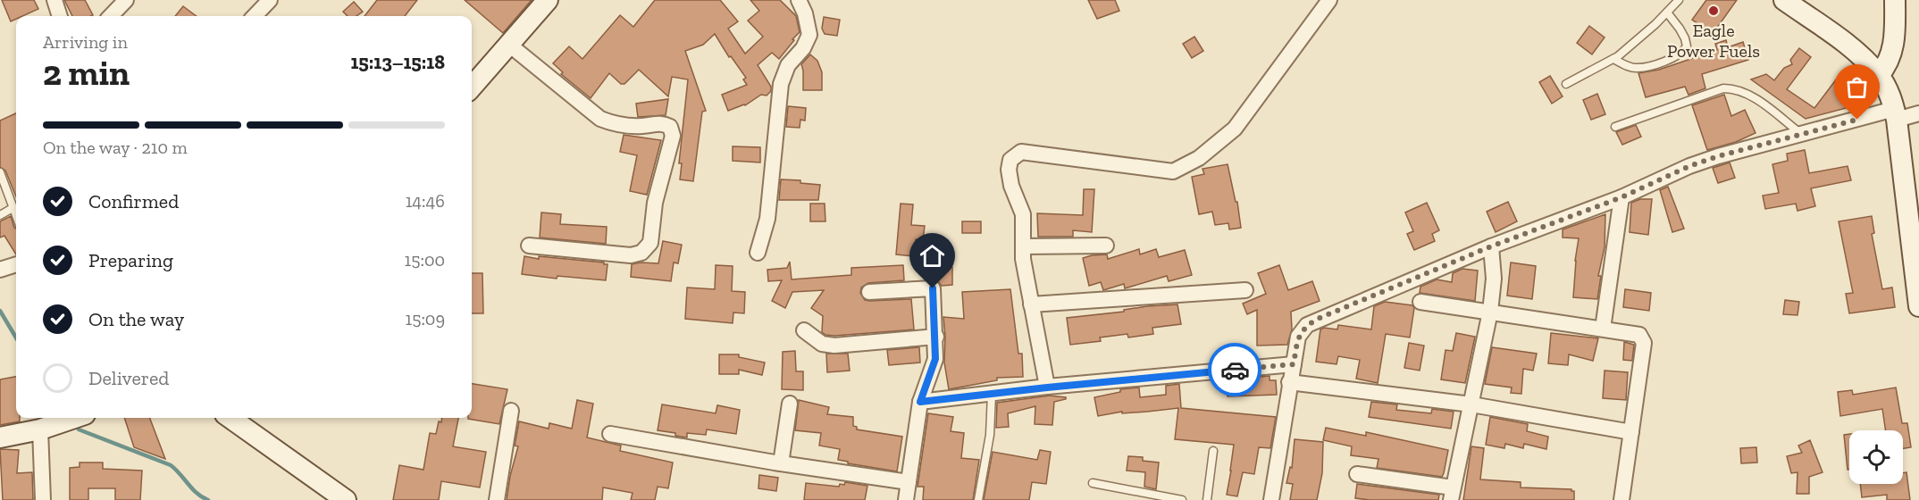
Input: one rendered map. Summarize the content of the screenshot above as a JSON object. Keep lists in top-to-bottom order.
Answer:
{
  "places": ["Eagle Power Fuels"],
  "page": {
    "heading": ["2 min", "Arriving in", "15:13–15:18"],
    "bar": "On the way · 210 m",
    "list": [
      ["Confirmed", "14:46"],
      ["Preparing", "15:00"],
      ["On the way", "15:09"],
      "Delivered"
    ]
  }
}
